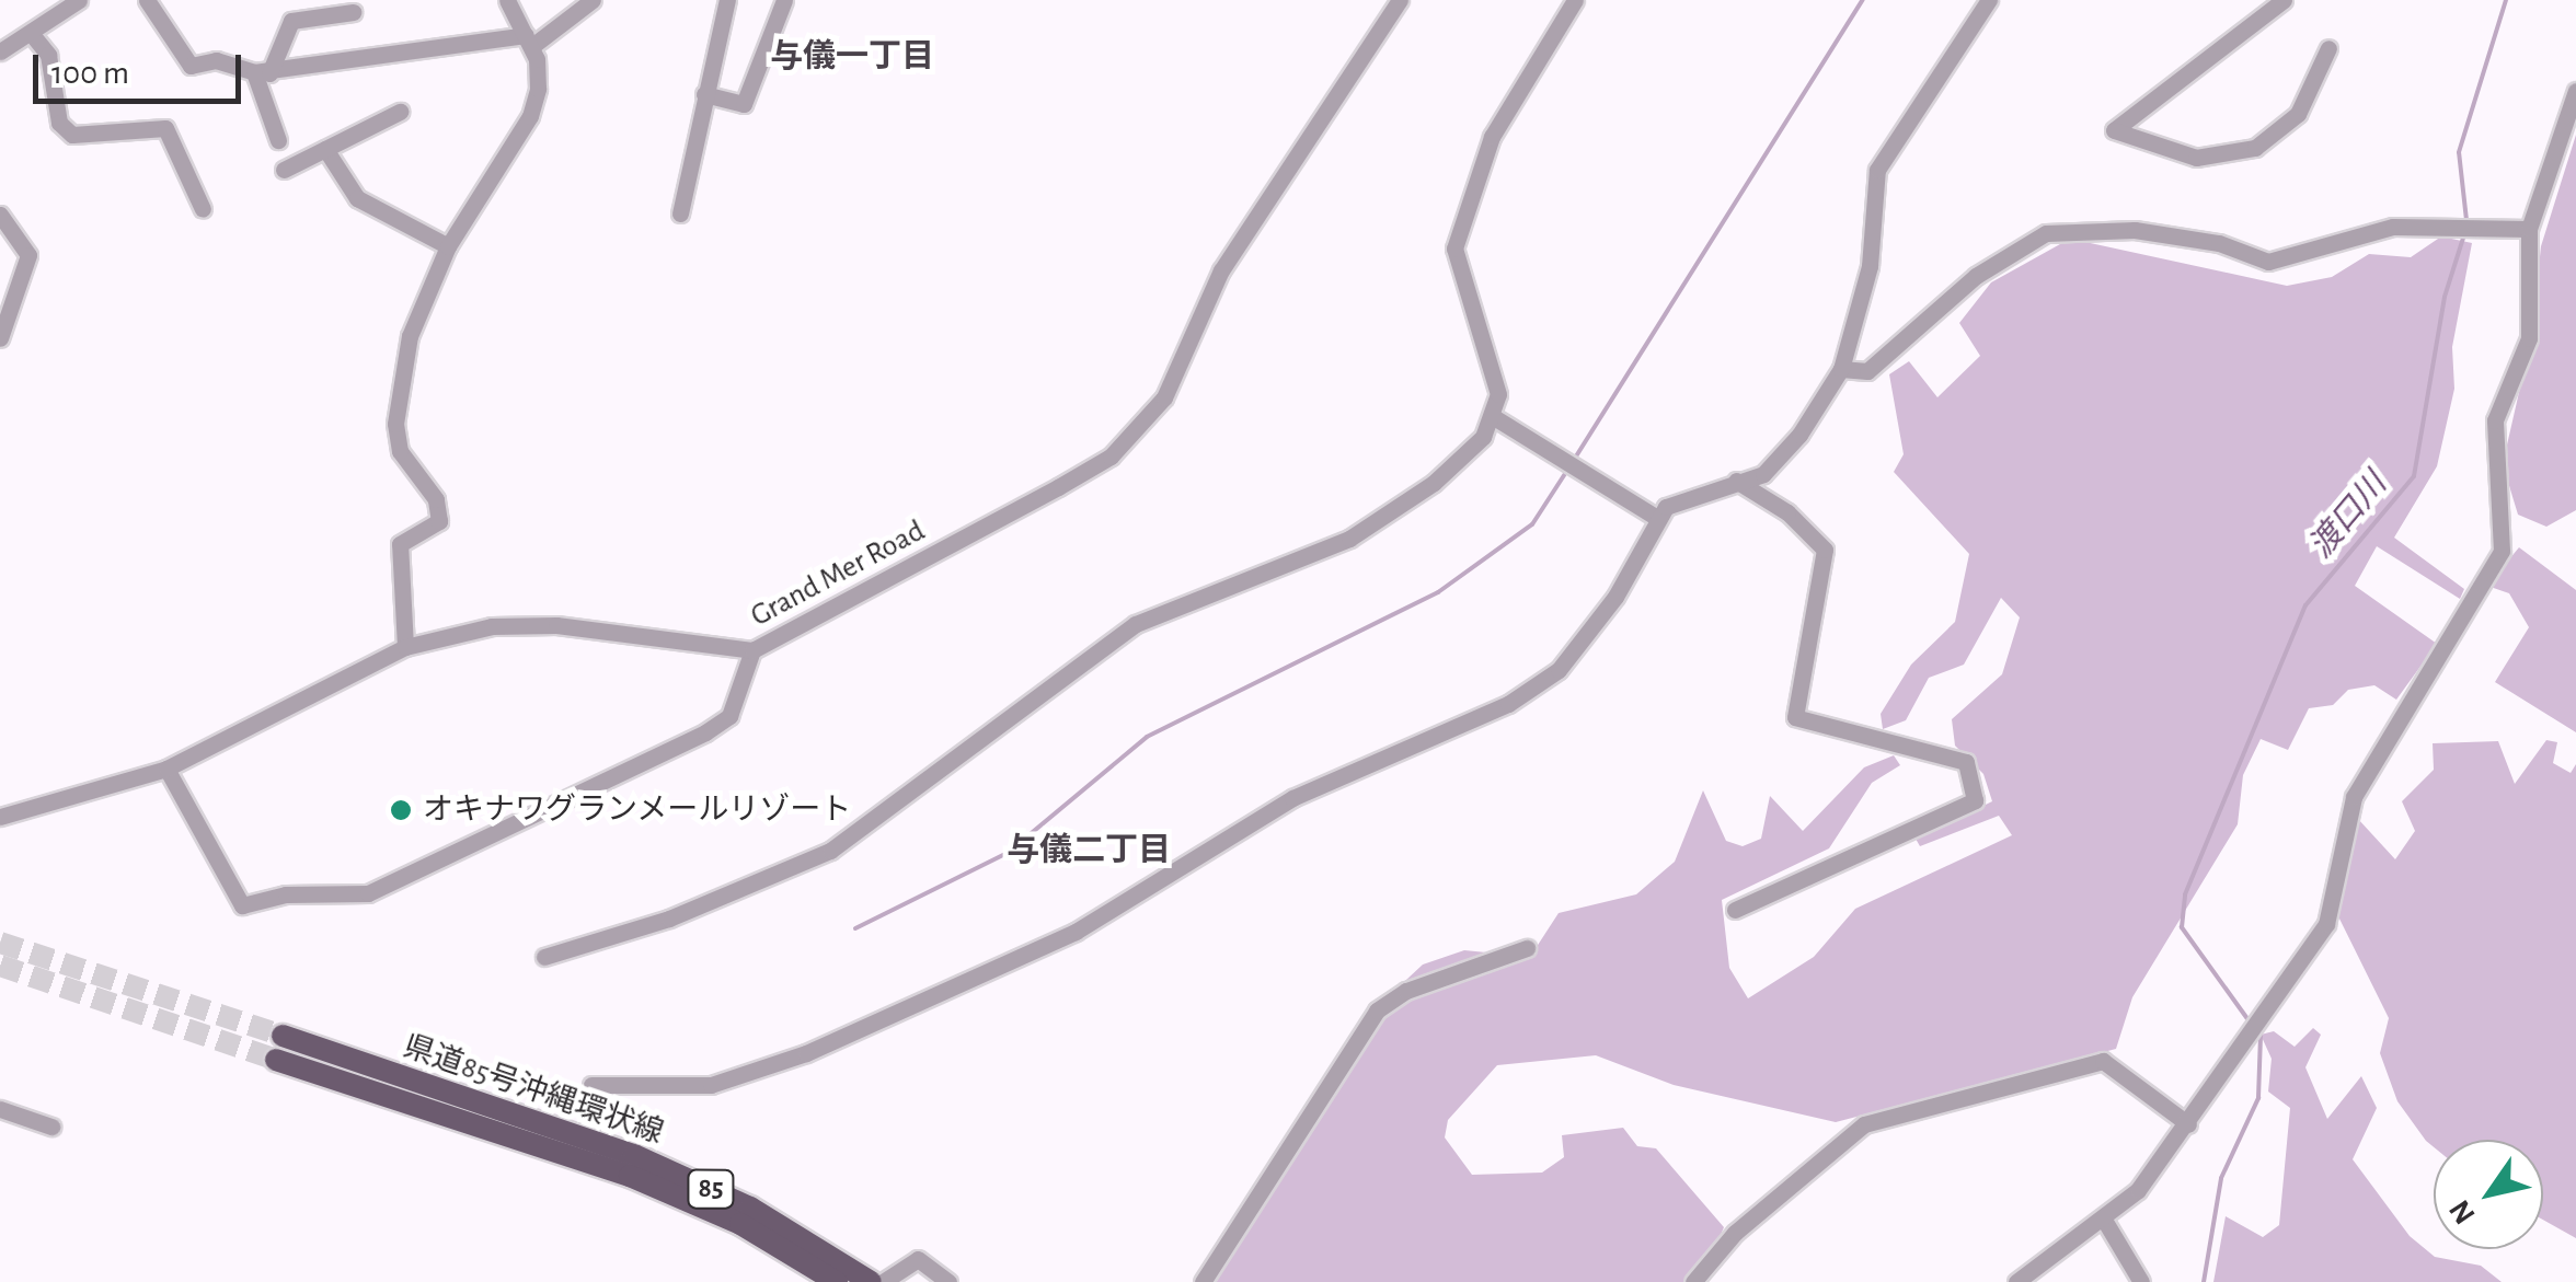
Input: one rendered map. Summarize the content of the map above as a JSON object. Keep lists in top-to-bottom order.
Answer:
{
  "streets": {
    "main road": ["県道85号沖縄環状線", "85"],
    "street": ["Grand Mer Road"]
  },
  "districts": ["与儀一丁目", "与儀二丁目"],
  "water": ["渡口川"],
  "places": ["オキナワグランメールリゾート"],
  "scale_bar": "100 m",
  "north": "bottom left"
}
